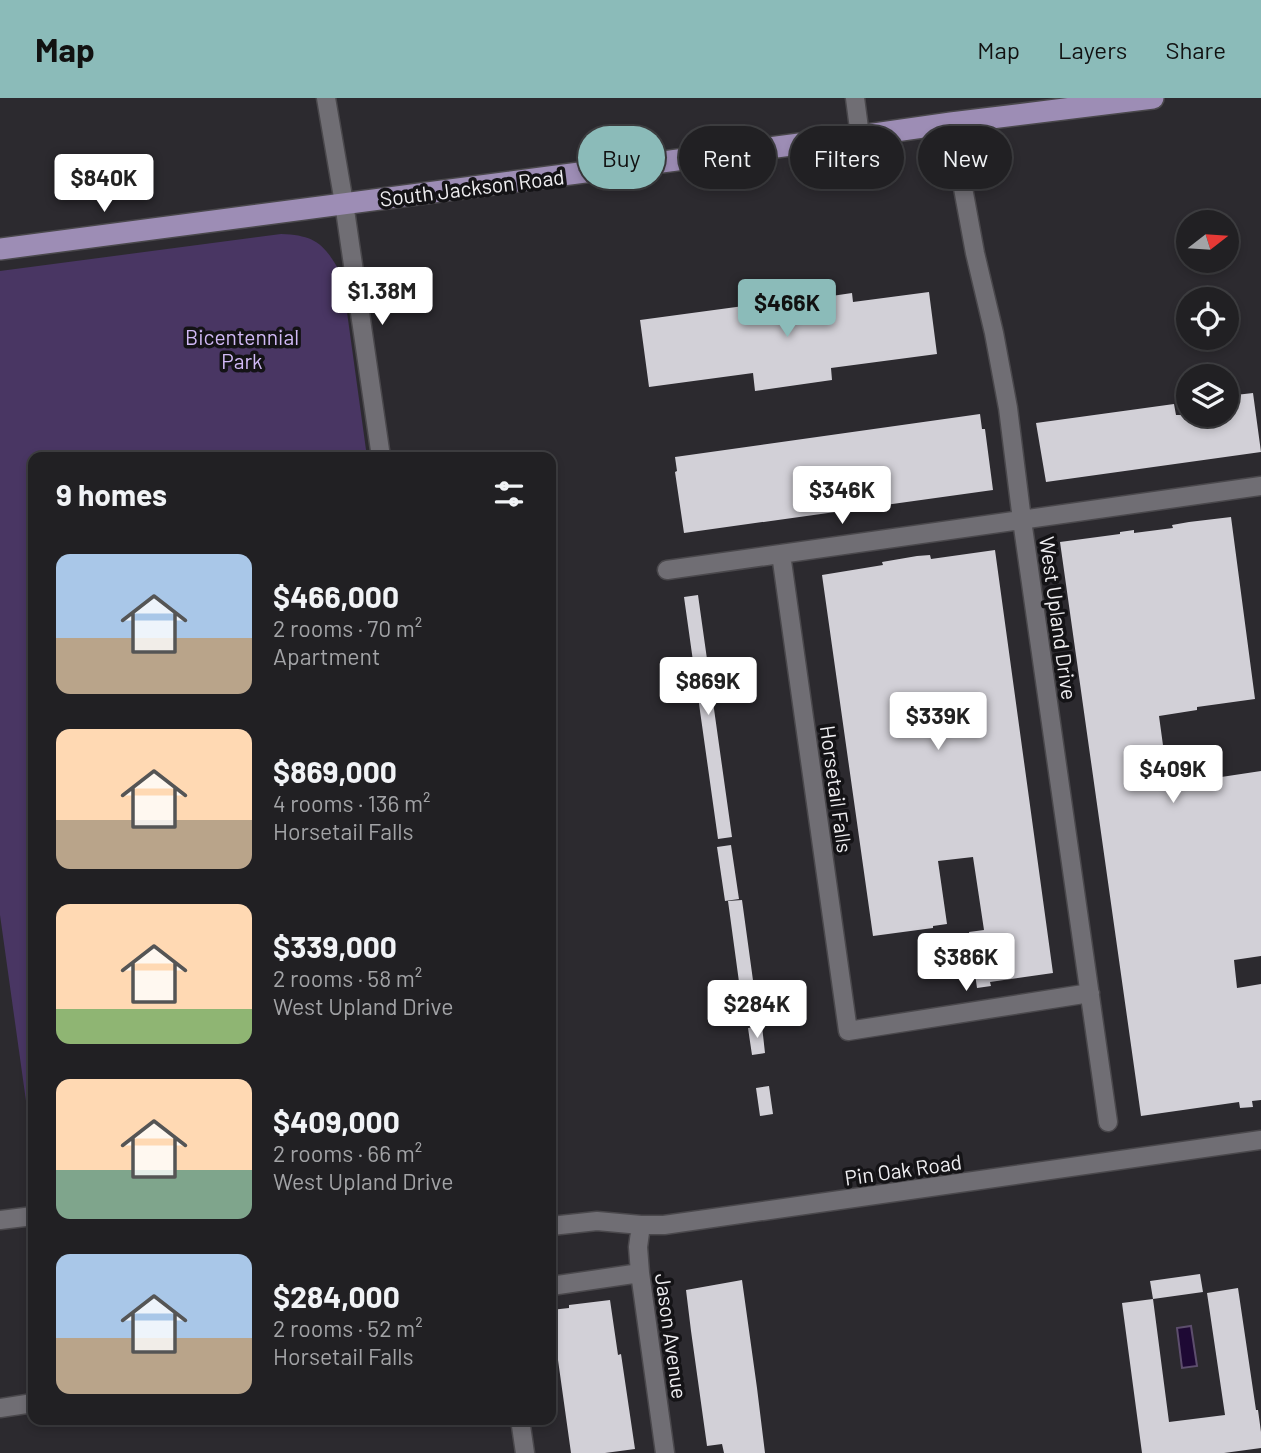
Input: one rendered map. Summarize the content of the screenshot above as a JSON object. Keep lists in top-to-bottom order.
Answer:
{
  "streets": {
    "main road": ["South Jackson Road"],
    "street": [
      "West Upland Drive",
      "Horsetail Falls",
      "Pin Oak Road",
      "Jason Avenue"
    ]
  },
  "crossings": [
    ["South Jackson Road", "West Upland Drive"],
    ["West Upland Drive", "Horsetail Falls"],
    ["Pin Oak Road", "Jason Avenue"]
  ],
  "parks": ["Bicentennial Park"],
  "north": "right",
  "page": {
    "header": "Map",
    "nav": ["Map", "Layers", "Share"],
    "chip": [
      "Buy",
      "Rent",
      "Filters",
      "New"
    ],
    "price": [
      "$840K",
      "$1.38M",
      "$466K",
      "$346K",
      "$869K",
      "$339K",
      "$409K",
      "$386K",
      "$284K"
    ],
    "heading": "9 homes",
    "list": [
      {
        "name": "$466,000",
        "note": "2 rooms · 70 m² · Apartment"
      },
      {
        "name": "$869,000",
        "note": "4 rooms · 136 m² · Horsetail Falls"
      },
      {
        "name": "$339,000",
        "note": "2 rooms · 58 m² · West Upland Drive"
      },
      {
        "name": "$409,000",
        "note": "2 rooms · 66 m² · West Upland Drive"
      },
      {
        "name": "$284,000",
        "note": "2 rooms · 52 m² · Horsetail Falls"
      }
    ]
  }
}
